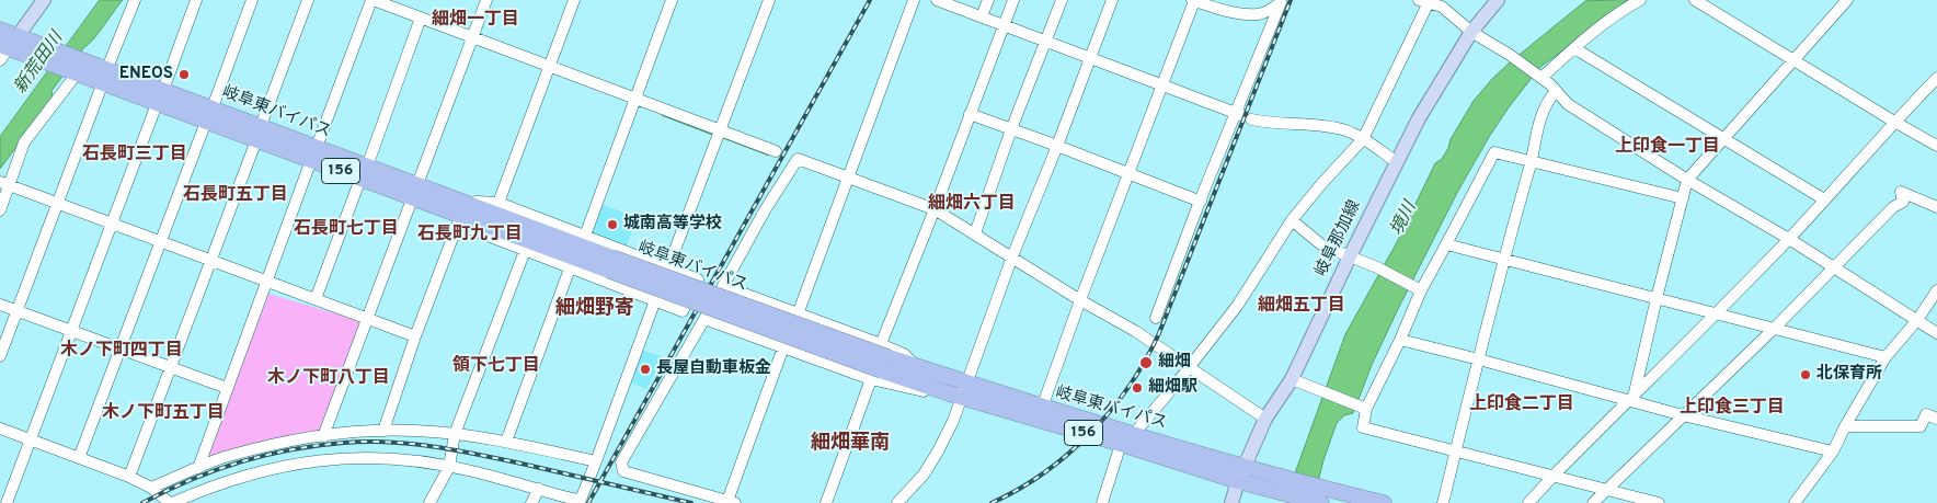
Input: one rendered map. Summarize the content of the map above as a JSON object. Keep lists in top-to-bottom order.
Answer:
{
  "streets": {
    "highway": ["岐阜東バイパス", "156"],
    "main road": ["岐阜那加線"]
  },
  "crossings": [
    ["岐阜東バイパス", "岐阜那加線"]
  ],
  "districts": [
    "細畑一丁目",
    "上印食一丁目",
    "石長町三丁目",
    "石長町五丁目",
    "細畑六丁目",
    "石長町七丁目",
    "石長町九丁目",
    "細畑五丁目",
    "細畑野寄",
    "木ノ下町四丁目",
    "領下七丁目",
    "木ノ下町八丁目",
    "上印食二丁目",
    "上印食三丁目",
    "木ノ下町五丁目",
    "細畑華南"
  ],
  "water": ["新荒田川", "境川"],
  "places": [
    "ENEOS",
    "城南高等学校",
    "細畑",
    "長屋自動車板金",
    "北保育所",
    "細畑駅"
  ]
}
